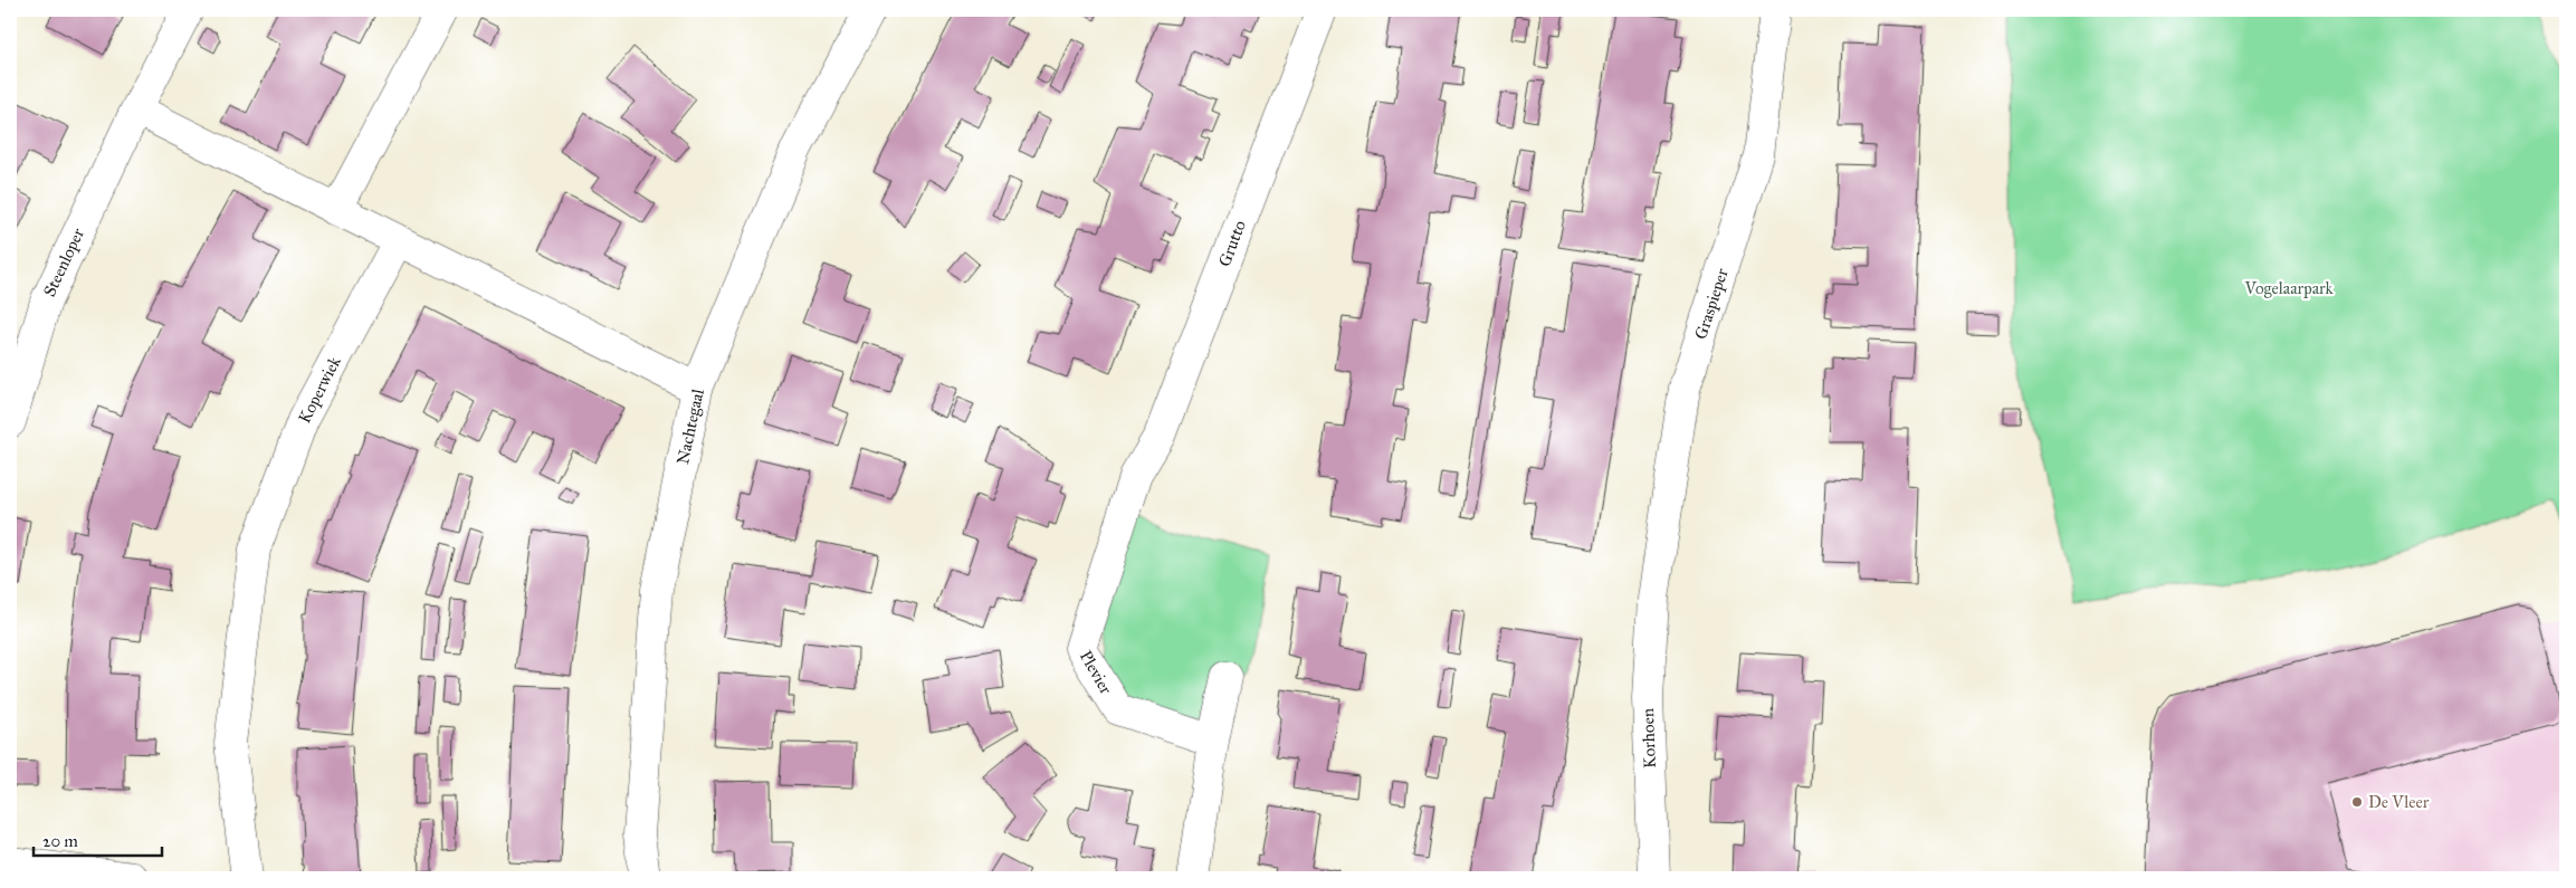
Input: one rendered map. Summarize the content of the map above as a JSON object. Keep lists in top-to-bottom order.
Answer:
{
  "streets": {
    "street": [
      "Grutto",
      "Steenloper",
      "Graspieper",
      "Koperwiek",
      "Nachtegaal",
      "Plevier",
      "Korhoen"
    ]
  },
  "crossings": [
    ["Grutto", "Plevier"],
    ["Graspieper", "Korhoen"]
  ],
  "parks": ["Vogelaarpark"],
  "places": ["De Vleer"],
  "scale_bar": "20 m"
}
